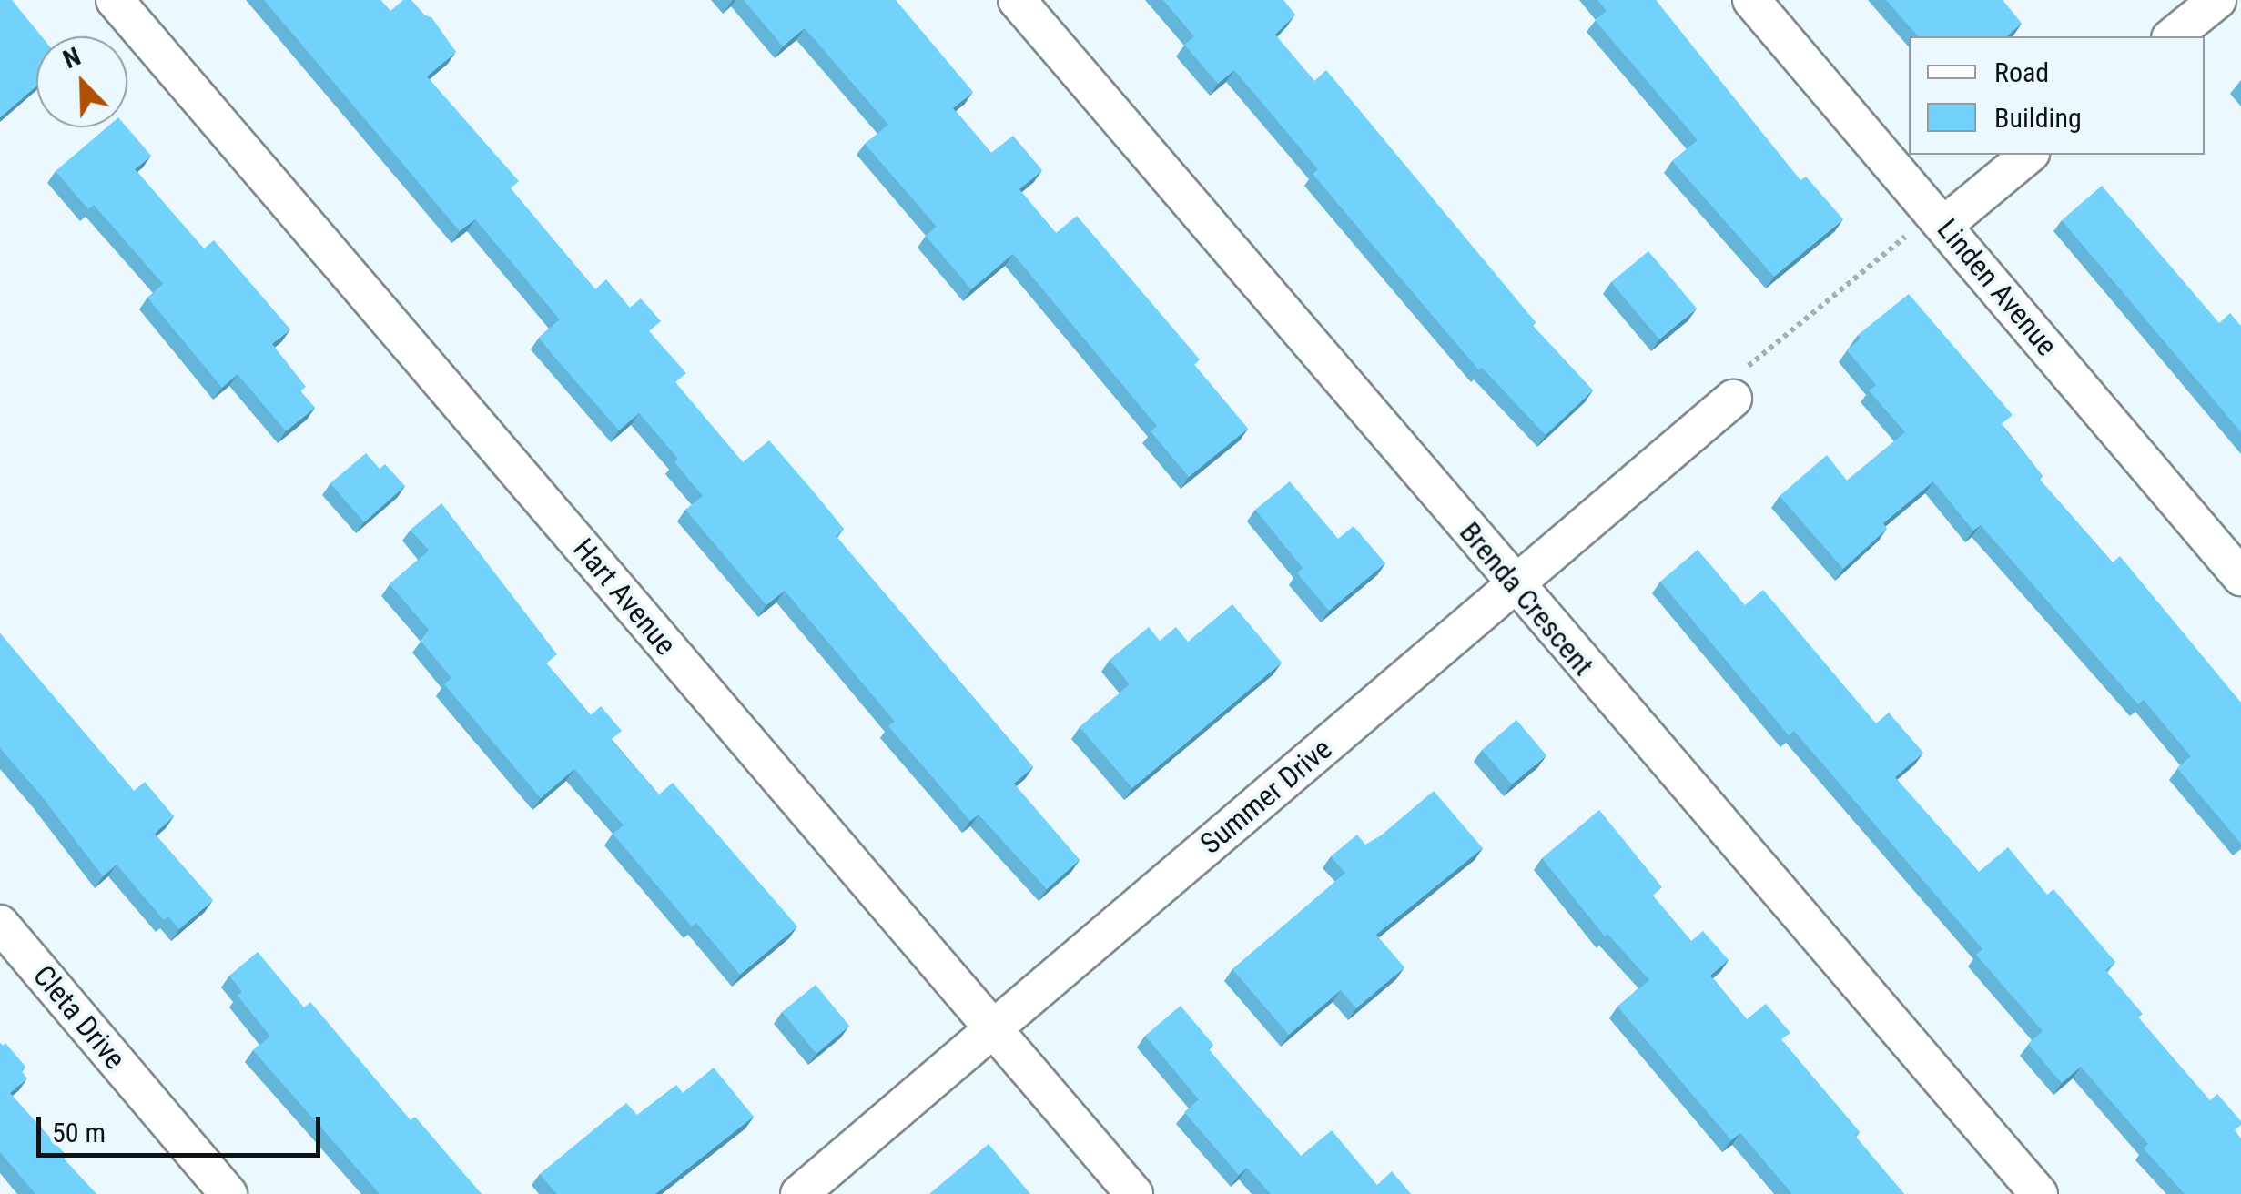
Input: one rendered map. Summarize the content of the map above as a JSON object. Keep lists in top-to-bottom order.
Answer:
{
  "streets": {
    "street": [
      "Linden Avenue",
      "Hart Avenue",
      "Brenda Crescent",
      "Summer Drive",
      "Cleta Drive"
    ]
  },
  "crossings": [
    ["Hart Avenue", "Summer Drive"],
    ["Brenda Crescent", "Summer Drive"]
  ],
  "legend": ["Road", "Building"],
  "scale_bar": "50 m",
  "north": "top left"
}
